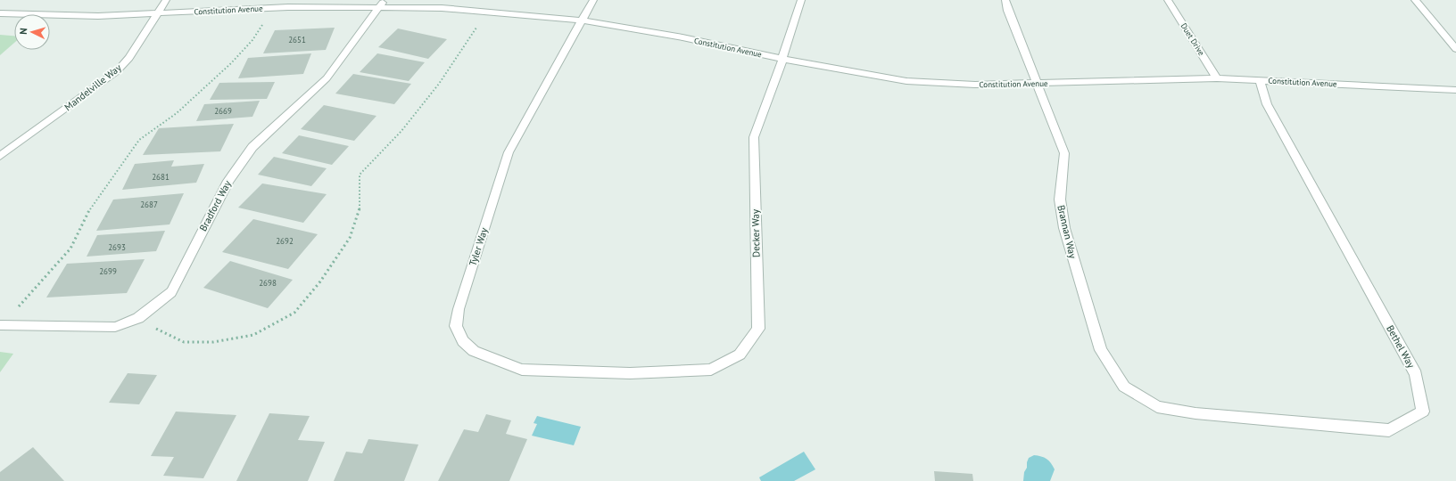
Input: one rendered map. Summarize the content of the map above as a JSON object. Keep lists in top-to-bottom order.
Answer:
{
  "streets": {
    "street": [
      "Constitution Avenue",
      "Duet Drive",
      "Mandelville Way",
      "Bradford Way",
      "Brannan Way",
      "Decker Way",
      "Tyler Way",
      "Bethel Way"
    ]
  },
  "crossings": [
    ["Constitution Avenue", "Duet Drive"],
    ["Constitution Avenue", "Mandelville Way"],
    ["Constitution Avenue", "Bradford Way"],
    ["Constitution Avenue", "Brannan Way"],
    ["Constitution Avenue", "Decker Way"],
    ["Constitution Avenue", "Tyler Way"],
    ["Constitution Avenue", "Bethel Way"],
    ["Brannan Way", "Bethel Way"],
    ["Decker Way", "Tyler Way"]
  ],
  "house_numbers": [
    "2651",
    "2669",
    "2681",
    "2687",
    "2692",
    "2693",
    "2699",
    "2698"
  ],
  "north": "left"
}
